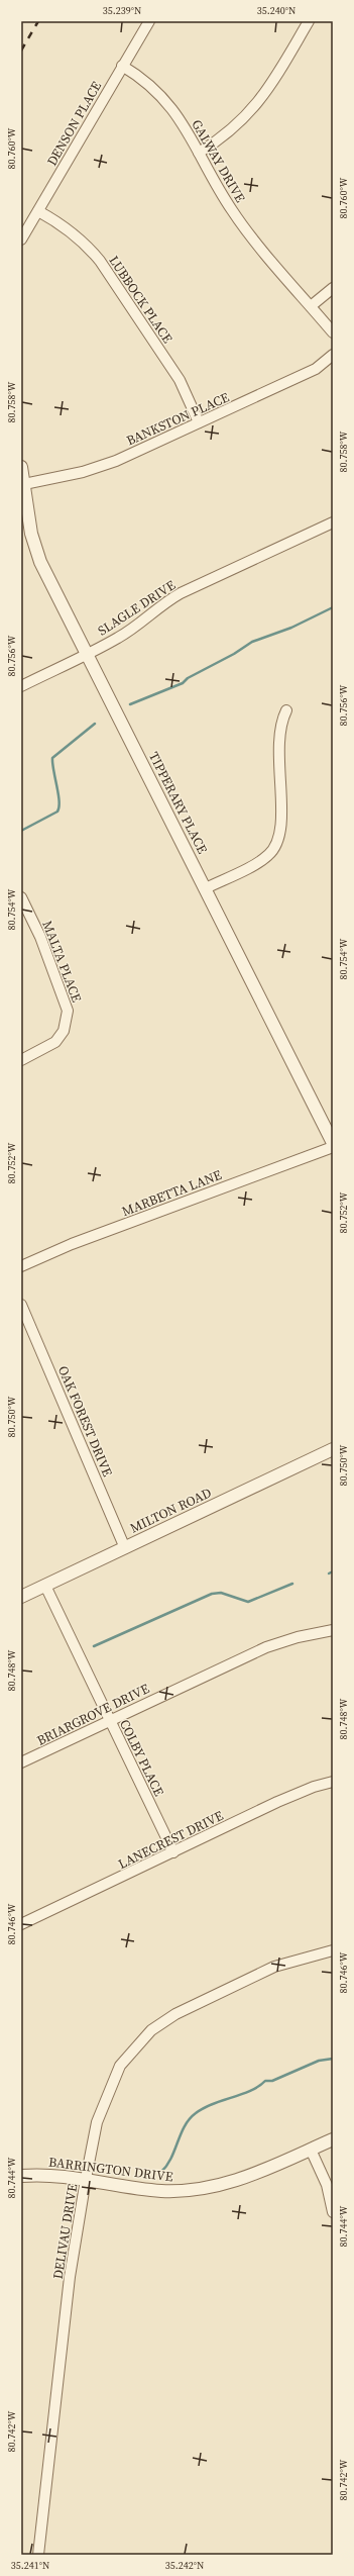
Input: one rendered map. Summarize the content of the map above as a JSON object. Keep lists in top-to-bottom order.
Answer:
{
  "streets": {
    "street": [
      "DENSON PLACE",
      "GALWAY DRIVE",
      "LUBBOCK PLACE",
      "BANKSTON PLACE",
      "SLAGLE DRIVE",
      "TIPPERARY PLACE",
      "MALTA PLACE",
      "MARBETTA LANE",
      "OAK FOREST DRIVE",
      "MILTON ROAD",
      "BRIARGROVE DRIVE",
      "COLBY PLACE",
      "LANECREST DRIVE",
      "BARRINGTON DRIVE",
      "DELIVAU DRIVE"
    ]
  },
  "crossings": [
    ["DENSON PLACE", "GALWAY DRIVE"],
    ["DENSON PLACE", "LUBBOCK PLACE"],
    ["LUBBOCK PLACE", "BANKSTON PLACE"],
    ["BANKSTON PLACE", "TIPPERARY PLACE"],
    ["SLAGLE DRIVE", "TIPPERARY PLACE"],
    ["OAK FOREST DRIVE", "MILTON ROAD"],
    ["MILTON ROAD", "COLBY PLACE"],
    ["BRIARGROVE DRIVE", "COLBY PLACE"],
    ["COLBY PLACE", "LANECREST DRIVE"],
    ["BARRINGTON DRIVE", "DELIVAU DRIVE"]
  ],
  "coordinates": [
    "35.239°N",
    "35.240°N",
    "80.760°W",
    "80.758°W",
    "80.756°W",
    "80.754°W",
    "80.752°W",
    "80.750°W",
    "80.748°W",
    "80.746°W",
    "80.744°W",
    "80.742°W",
    "35.241°N",
    "35.242°N"
  ]
}
